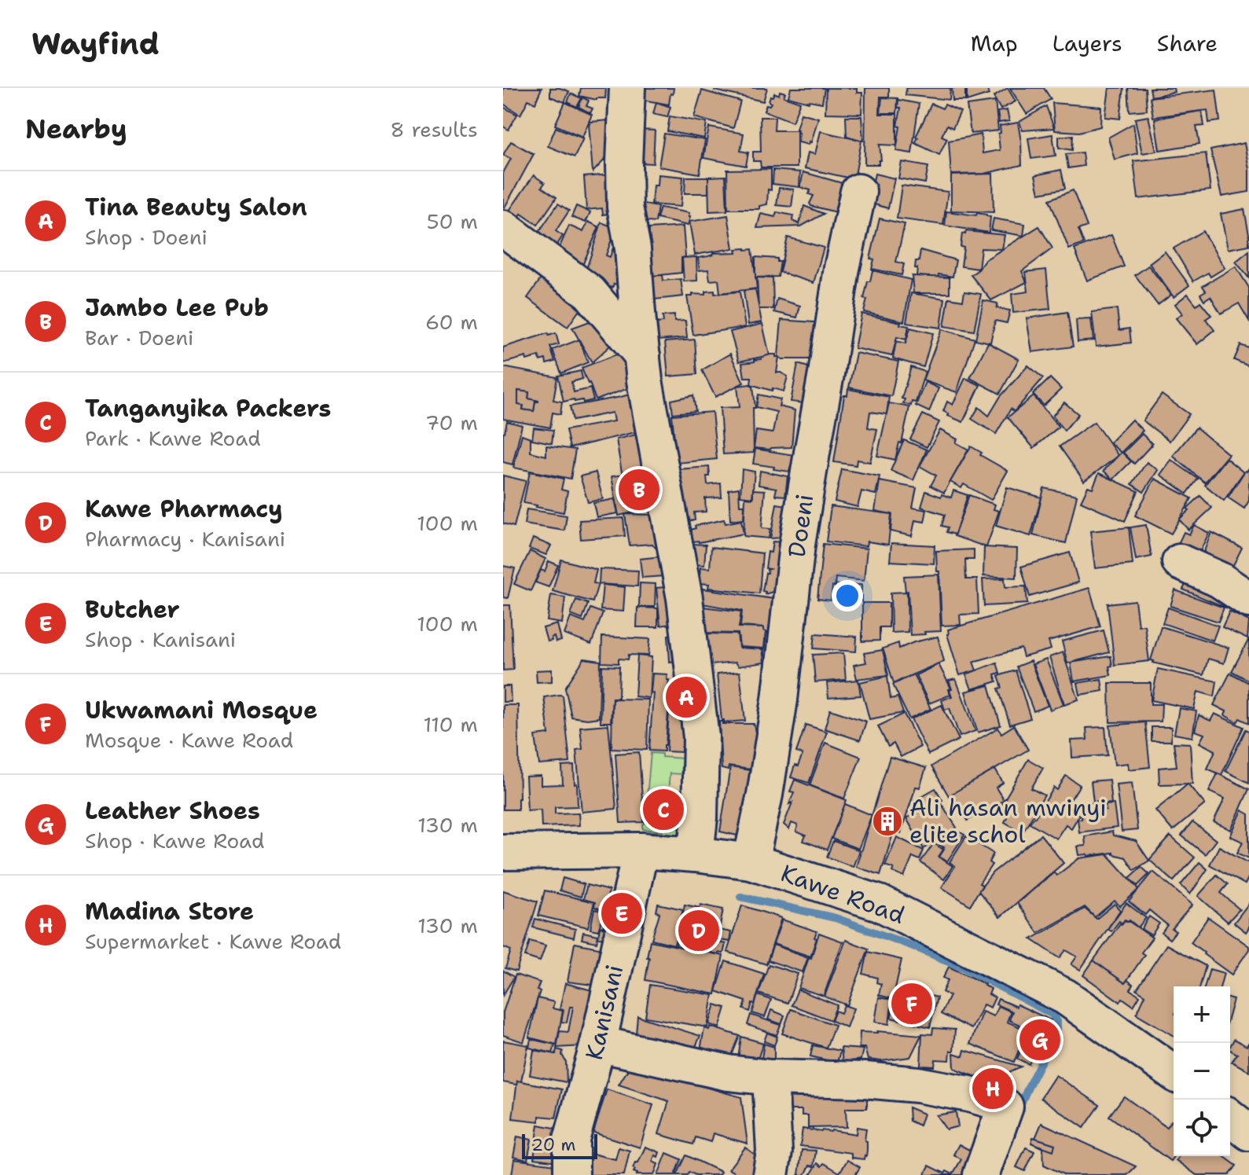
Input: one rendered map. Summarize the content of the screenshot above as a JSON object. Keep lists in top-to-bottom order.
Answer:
{
  "streets": {
    "street": ["Doeni", "Kawe Road", "Kanisani"]
  },
  "crossings": [
    ["Doeni", "Kawe Road"],
    ["Kawe Road", "Kanisani"]
  ],
  "places": {
    "building": ["Ali hasan mwinyi elite schol"]
  },
  "scale_bar": "20 m",
  "page": {
    "header": "Wayfind",
    "nav": ["Map", "Layers", "Share"],
    "heading": ["Nearby", "8 results"],
    "list": [
      {
        "mark": "A",
        "name": "Tina Beauty Salon",
        "note": "Shop · Doeni",
        "value": "50 m"
      },
      {
        "mark": "B",
        "name": "Jambo Lee Pub",
        "note": "Bar · Doeni",
        "value": "60 m"
      },
      {
        "mark": "C",
        "name": "Tanganyika Packers",
        "note": "Park · Kawe Road",
        "value": "70 m"
      },
      {
        "mark": "D",
        "name": "Kawe Pharmacy",
        "note": "Pharmacy · Kanisani",
        "value": "100 m"
      },
      {
        "mark": "E",
        "name": "Butcher",
        "note": "Shop · Kanisani",
        "value": "100 m"
      },
      {
        "mark": "F",
        "name": "Ukwamani Mosque",
        "note": "Mosque · Kawe Road",
        "value": "110 m"
      },
      {
        "mark": "G",
        "name": "Leather Shoes",
        "note": "Shop · Kawe Road",
        "value": "130 m"
      },
      {
        "mark": "H",
        "name": "Madina Store",
        "note": "Supermarket · Kawe Road",
        "value": "130 m"
      }
    ],
    "pins": [
      "B",
      "A",
      "C",
      "E",
      "D",
      "F",
      "G",
      "H"
    ],
    "map_buttons": ["+", "−"],
    "scale": "20 m"
  }
}
